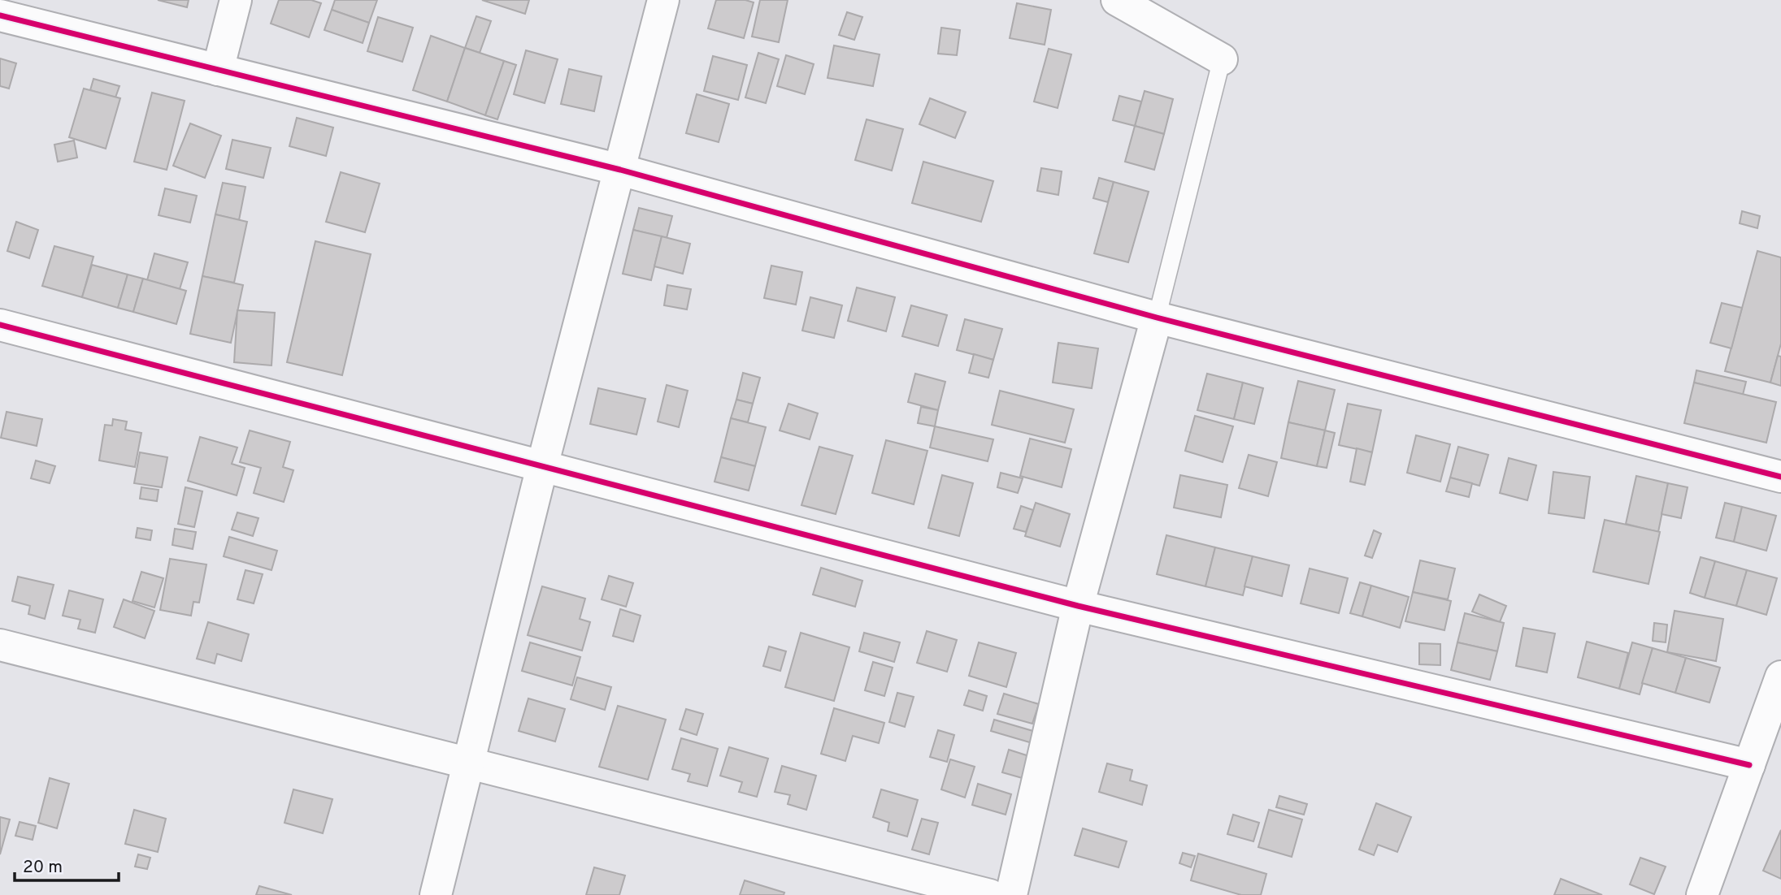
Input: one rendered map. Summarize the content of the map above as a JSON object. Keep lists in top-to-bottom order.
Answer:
{
  "scale_bar": "20 m"
}
